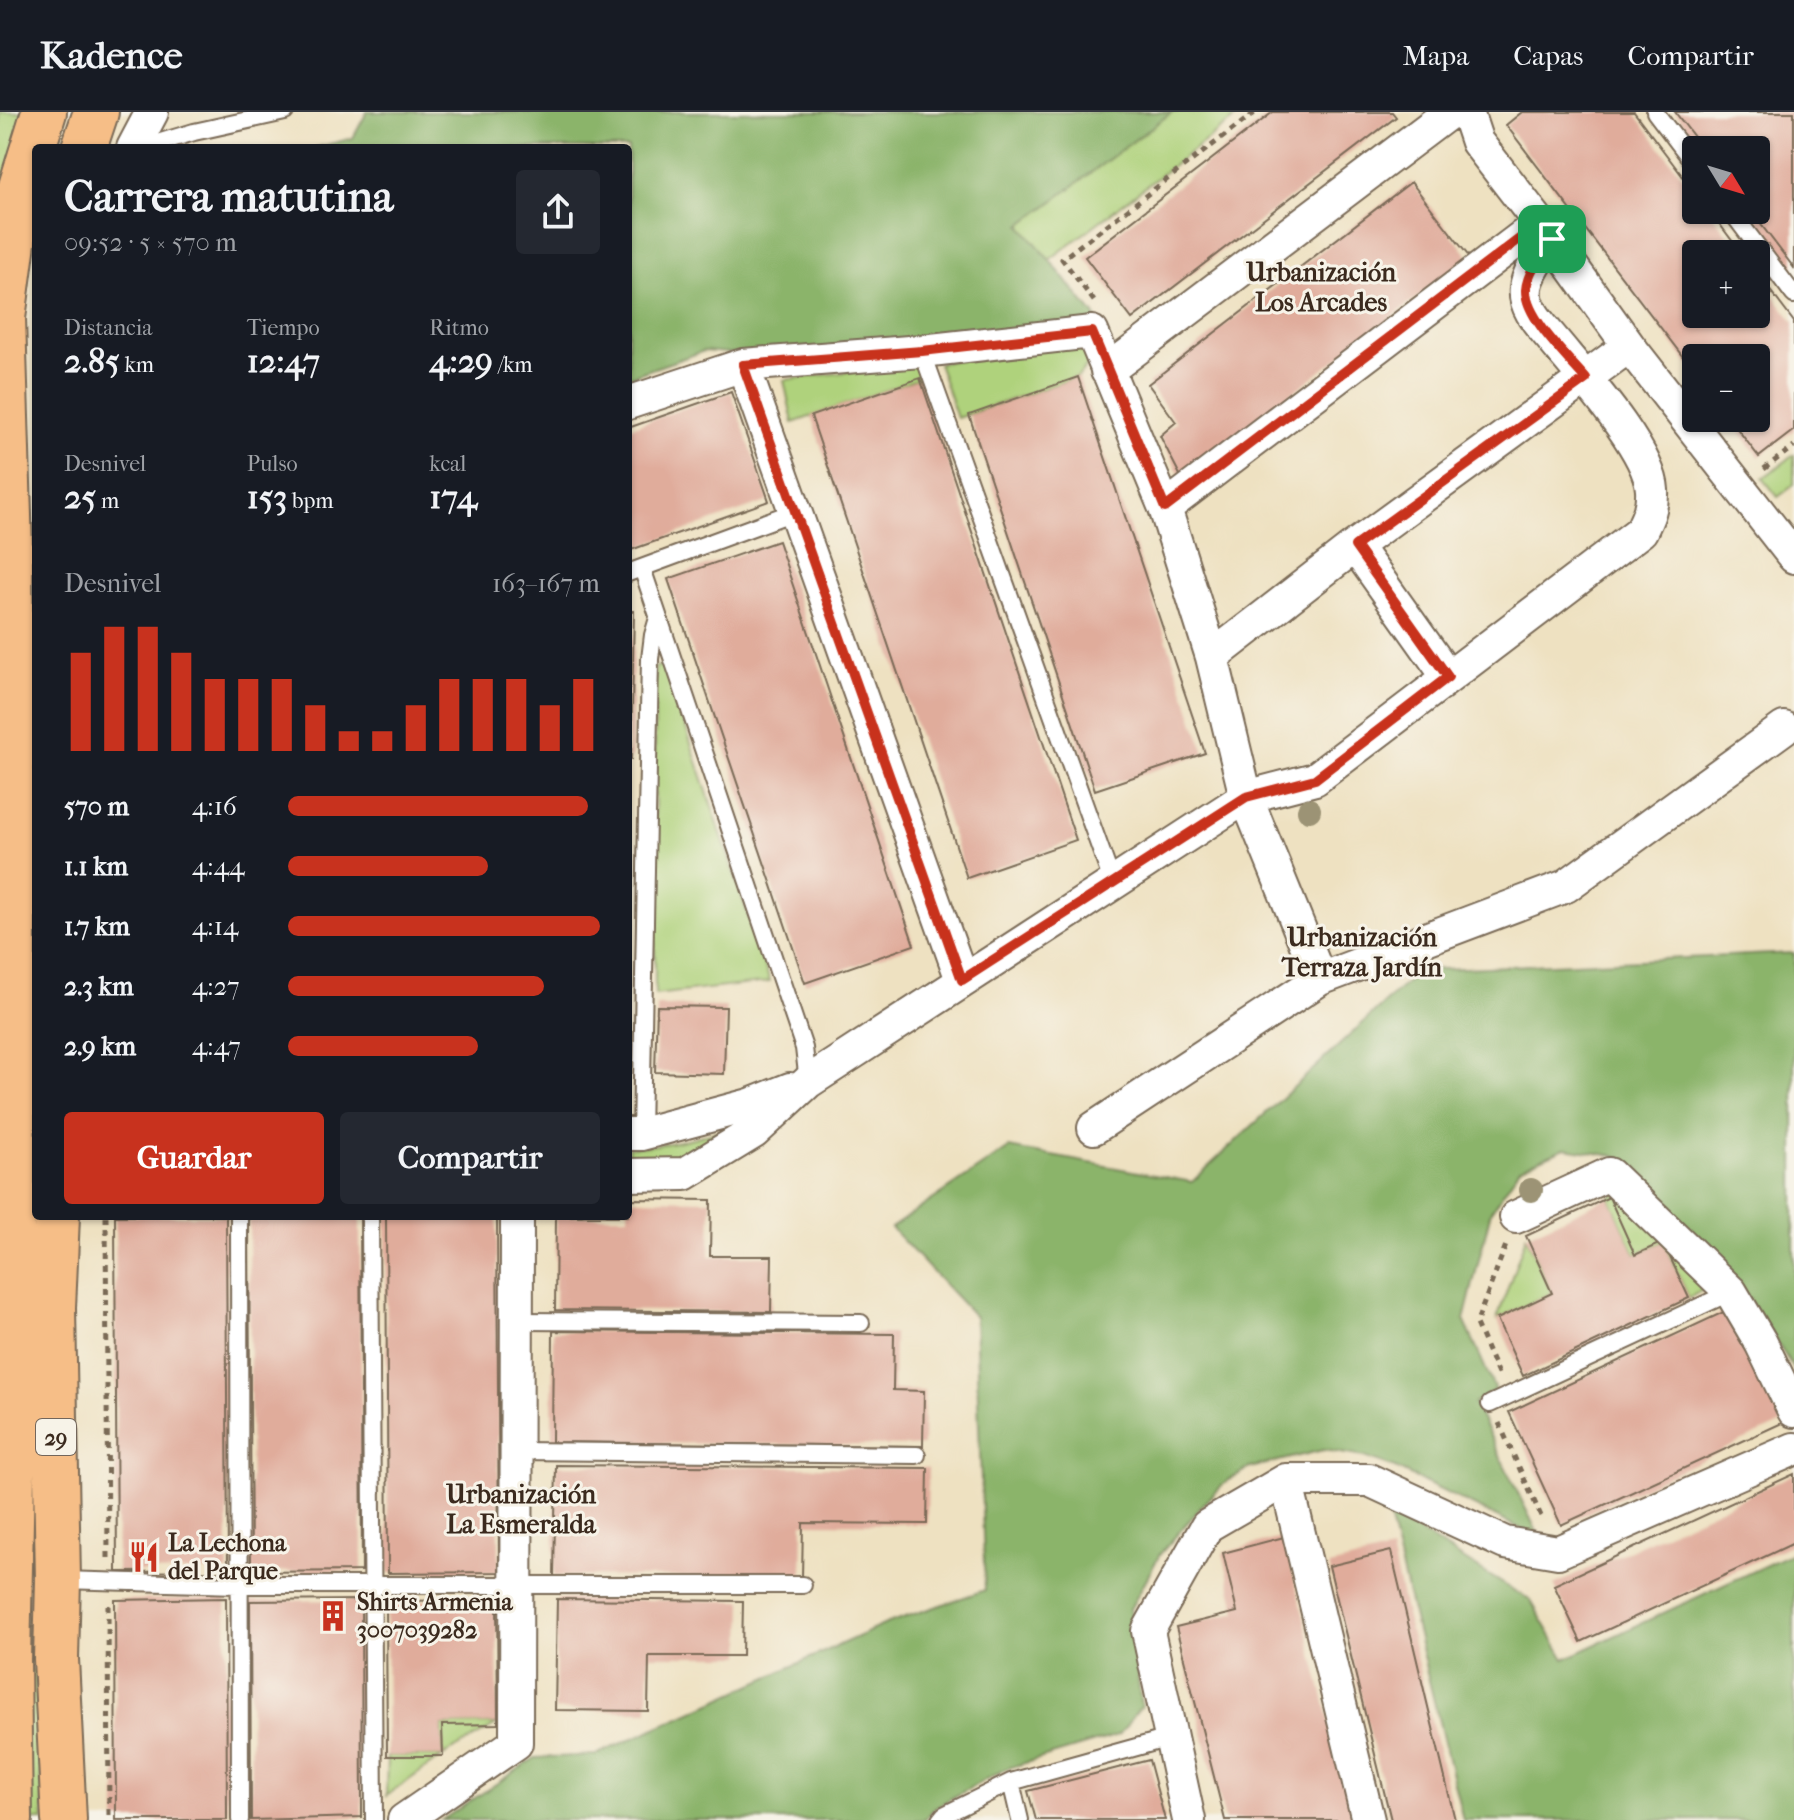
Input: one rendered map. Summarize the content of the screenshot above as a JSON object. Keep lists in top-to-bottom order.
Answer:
{
  "streets": {
    "main road": ["29"]
  },
  "districts": ["Urbanización Los Arcades", "Urbanización Terraza Jardín", "Urbanización La Esmeralda"],
  "places": {
    "restaurant": ["La Lechona del Parque"],
    "building": ["Shirts Armenia 3007039282"]
  },
  "north": "bottom right",
  "page": {
    "header": "Kadence",
    "nav": ["Mapa", "Capas", "Compartir"],
    "map_buttons": ["+", "−"],
    "heading": ["Carrera matutina", "09:52 · 5 × 570 m"],
    "stats": [
      ["Distancia", "2.85 km"],
      ["Tiempo", "12:47"],
      ["Ritmo", "4:29 /km"],
      ["Desnivel", "25 m"],
      ["Pulso", "153 bpm"],
      ["kcal", "174"]
    ],
    "chart": ["Desnivel", "163–167 m"],
    "list": [
      {
        "name": "570 m",
        "note": "4:16"
      },
      {
        "name": "1.1 km",
        "note": "4:44"
      },
      {
        "name": "1.7 km",
        "note": "4:14"
      },
      {
        "name": "2.3 km",
        "note": "4:27"
      },
      {
        "name": "2.9 km",
        "note": "4:47"
      }
    ],
    "buttons": ["Guardar", "Compartir"]
  }
}
